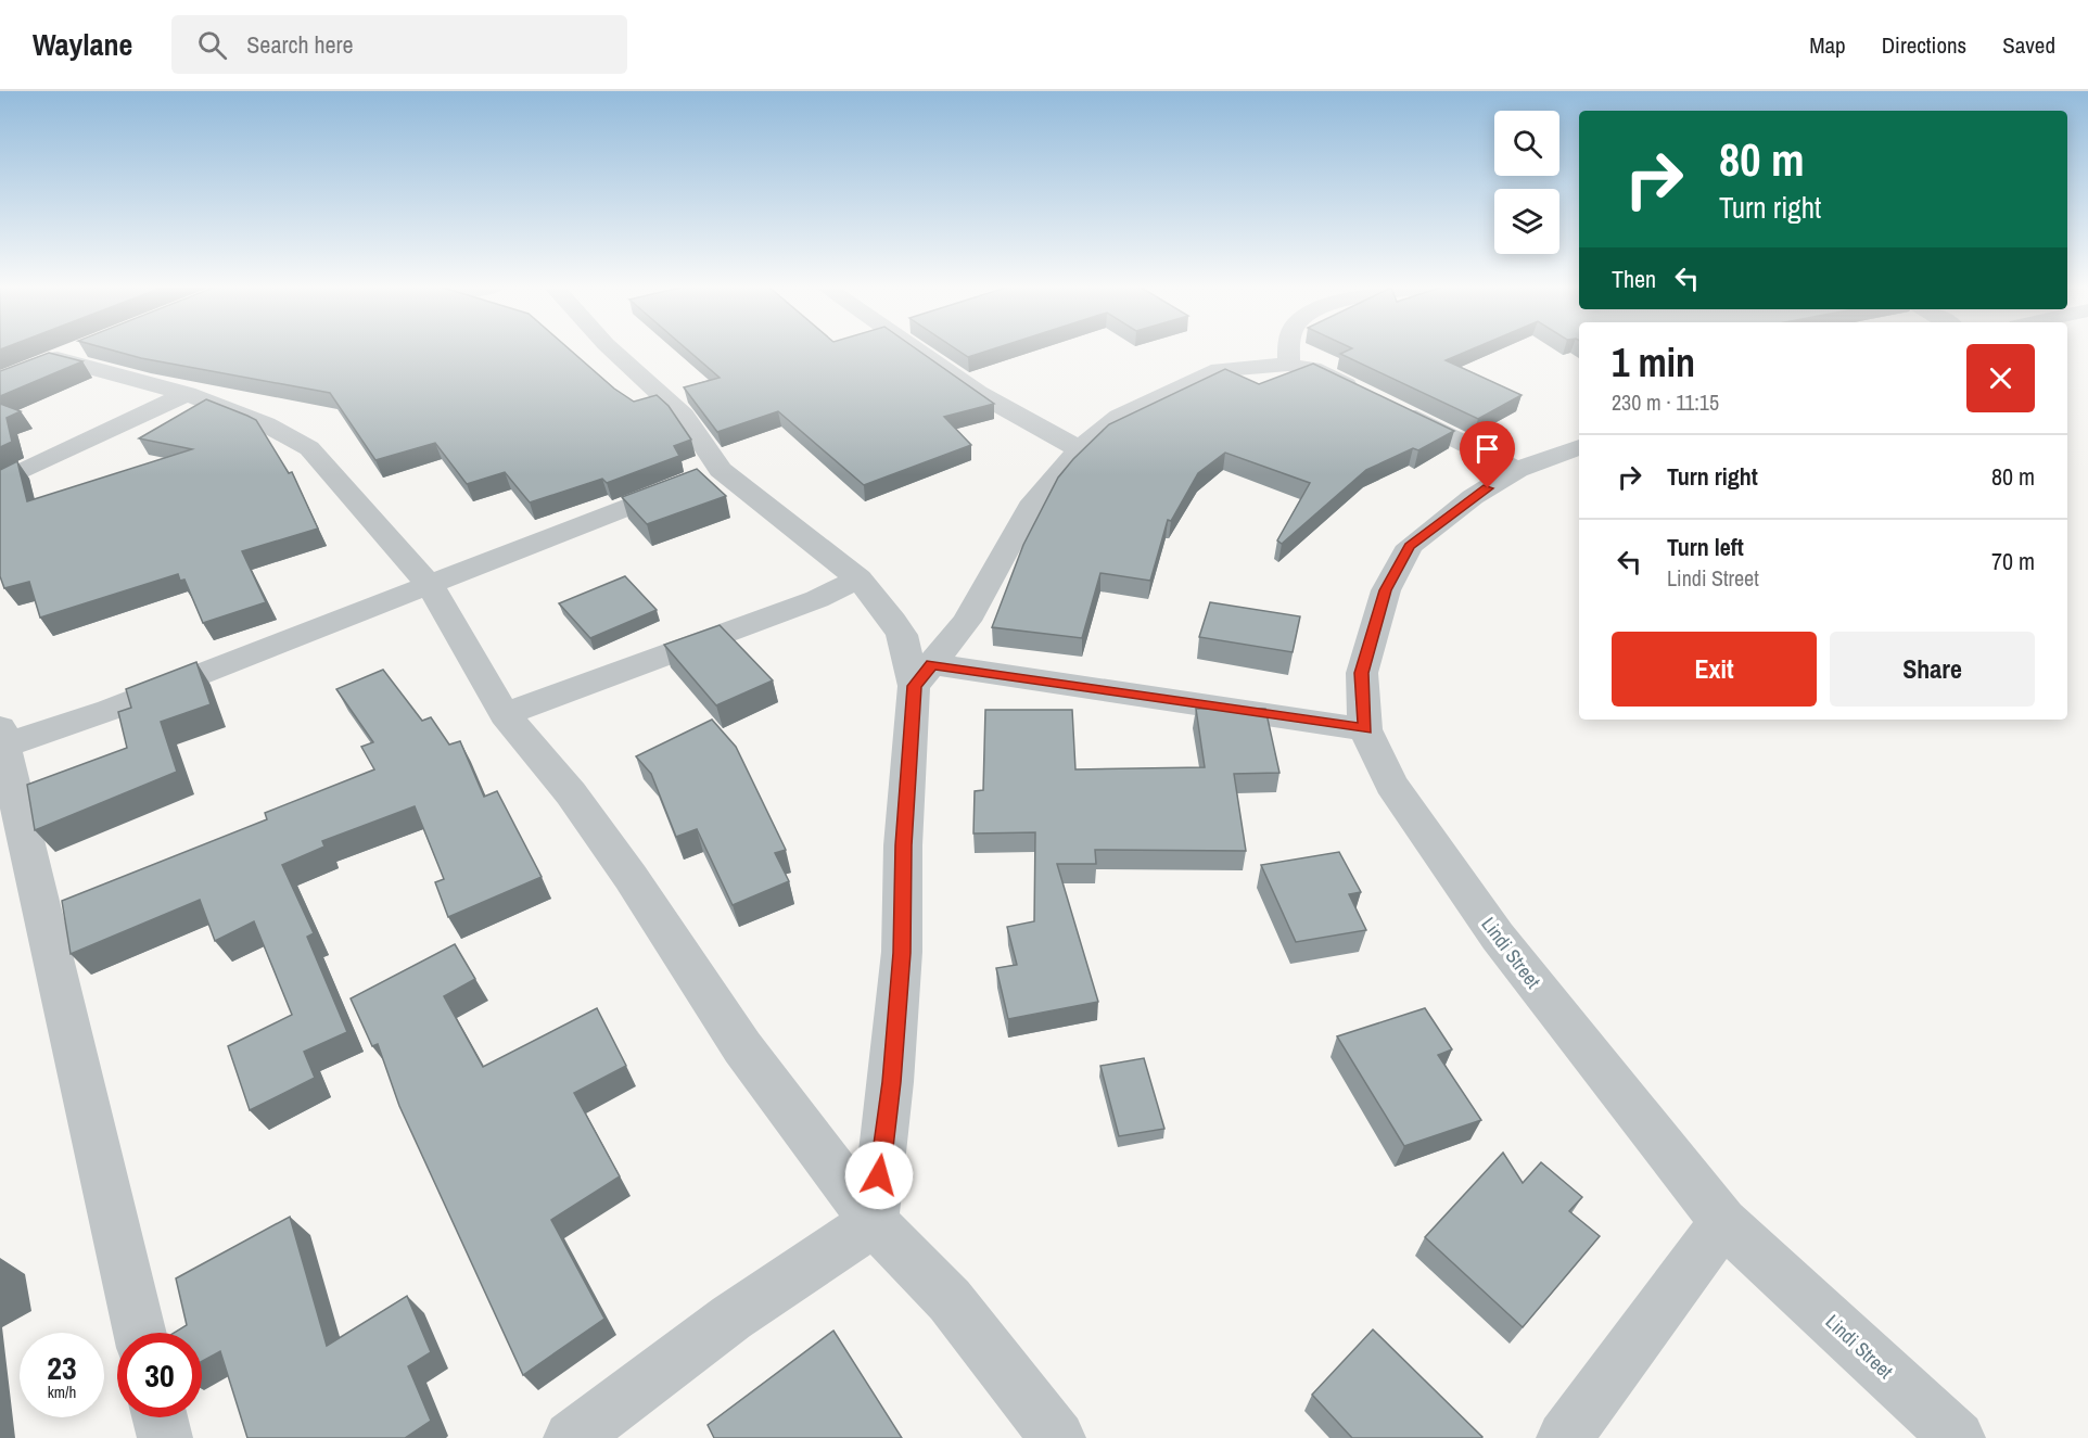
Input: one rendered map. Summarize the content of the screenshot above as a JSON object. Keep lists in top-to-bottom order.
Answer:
{
  "streets": {
    "street": ["Lindi Street"]
  },
  "page": {
    "header": "Waylane",
    "search": "Search here",
    "nav": ["Map", "Directions", "Saved"],
    "turn": ["80 m", "Turn right"],
    "then": "Then",
    "heading": ["1 min", "230 m · 11:15"],
    "list": [
      {
        "name": "Turn right",
        "value": "80 m"
      },
      {
        "name": "Turn left",
        "note": "Lindi Street",
        "value": "70 m"
      }
    ],
    "buttons": ["Exit", "Share"],
    "speed": "23 km/h",
    "limit": "30"
  }
}
